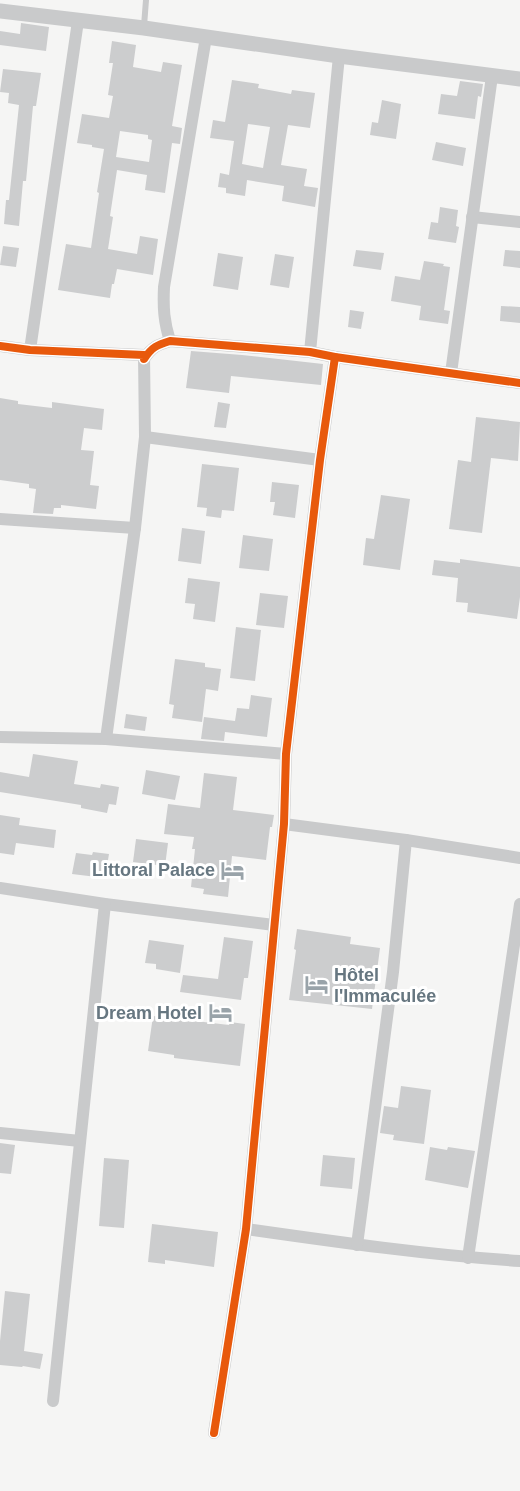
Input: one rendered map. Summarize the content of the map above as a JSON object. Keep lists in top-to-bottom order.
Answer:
{
  "places": {
    "hotel": ["Littoral Palace", "Hôtel l'Immaculée", "Dream Hotel"]
  }
}
